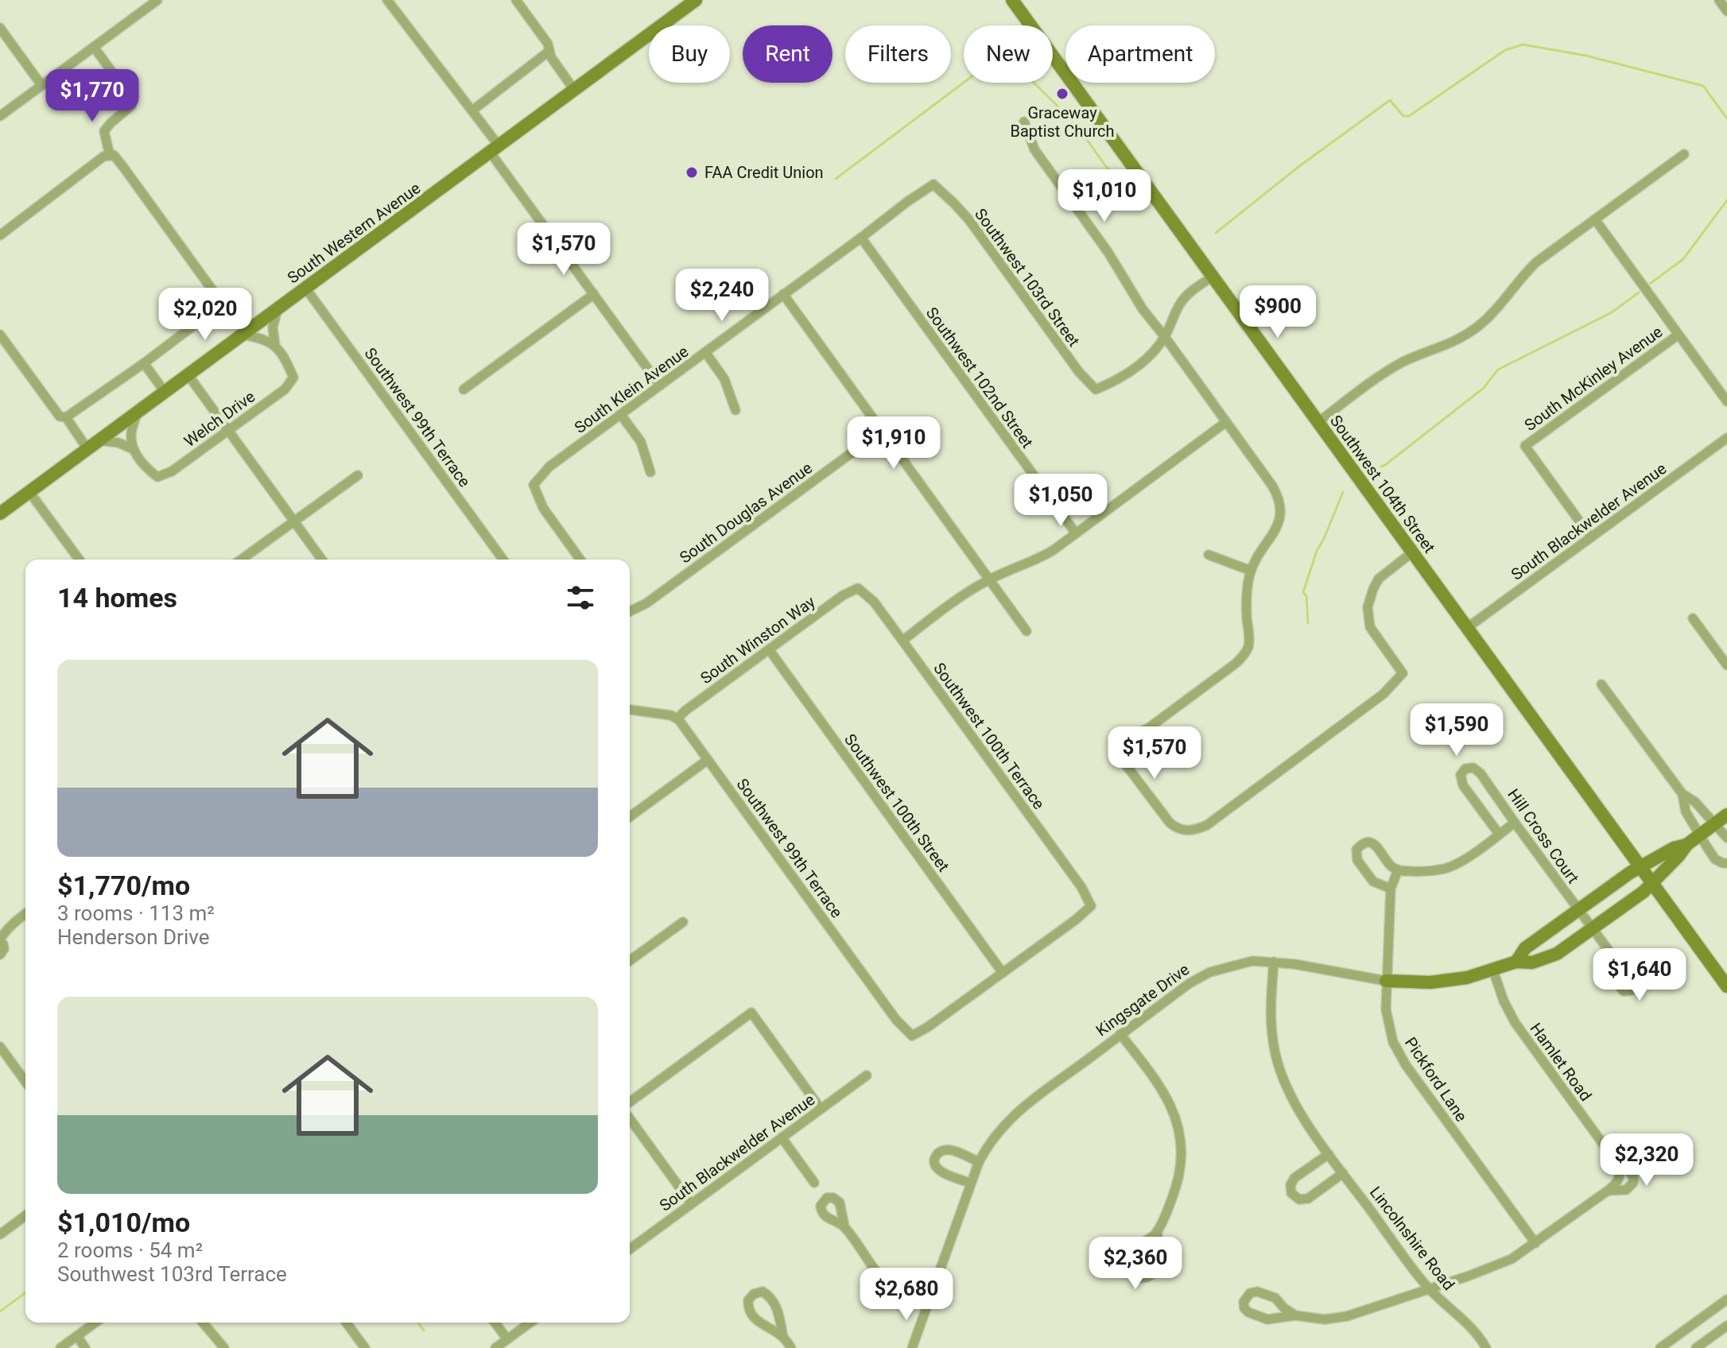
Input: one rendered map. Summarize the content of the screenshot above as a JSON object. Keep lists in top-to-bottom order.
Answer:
{
  "streets": {
    "main road": ["South Western Avenue", "Southwest 104th Street", "Kingsgate Drive"],
    "street": [
      "Southwest 103rd Street",
      "Southwest 102nd Street",
      "South McKinley Avenue",
      "South Klein Avenue",
      "Southwest 99th Terrace",
      "Welch Drive",
      "South Douglas Avenue",
      "South Blackwelder Avenue",
      "South Winston Way",
      "Southwest 100th Terrace",
      "Southwest 100th Street",
      "Hill Cross Court",
      "Hamlet Road",
      "Pickford Lane",
      "Lincolnshire Road"
    ]
  },
  "crossings": [
    ["South Western Avenue", "Southwest 99th Terrace"],
    ["Southwest 103rd Street", "South Klein Avenue"],
    ["Southwest 102nd Street", "South Klein Avenue"],
    ["South McKinley Avenue", "South Blackwelder Avenue"],
    ["Southwest 99th Terrace", "South Winston Way"],
    ["Southwest 99th Terrace", "Southwest 100th Terrace"],
    ["Southwest 99th Terrace", "Southwest 100th Street"],
    ["Southwest 104th Street", "South Blackwelder Avenue"],
    ["Southwest 104th Street", "Kingsgate Drive"],
    ["South Winston Way", "Southwest 100th Terrace"],
    ["South Winston Way", "Southwest 100th Street"],
    ["Southwest 100th Terrace", "Southwest 100th Street"],
    ["Hill Cross Court", "Kingsgate Drive"],
    ["Kingsgate Drive", "Hamlet Road"],
    ["Kingsgate Drive", "Pickford Lane"],
    ["Kingsgate Drive", "Lincolnshire Road"]
  ],
  "places": ["Graceway Baptist Church", "FAA Credit Union"],
  "page": {
    "chip": [
      "Buy",
      "Rent",
      "Filters",
      "New",
      "Apartment"
    ],
    "price": [
      "$1,770",
      "$1,010",
      "$1,570",
      "$2,240",
      "$900",
      "$2,020",
      "$1,910",
      "$1,050",
      "$1,590",
      "$1,570",
      "$1,640",
      "$2,320",
      "$2,360",
      "$2,680"
    ],
    "heading": "14 homes",
    "list": [
      {
        "name": "$1,770/mo",
        "note": "3 rooms · 113 m² · Henderson Drive"
      },
      {
        "name": "$1,010/mo",
        "note": "2 rooms · 54 m² · Southwest 103rd Terrace"
      }
    ]
  }
}
